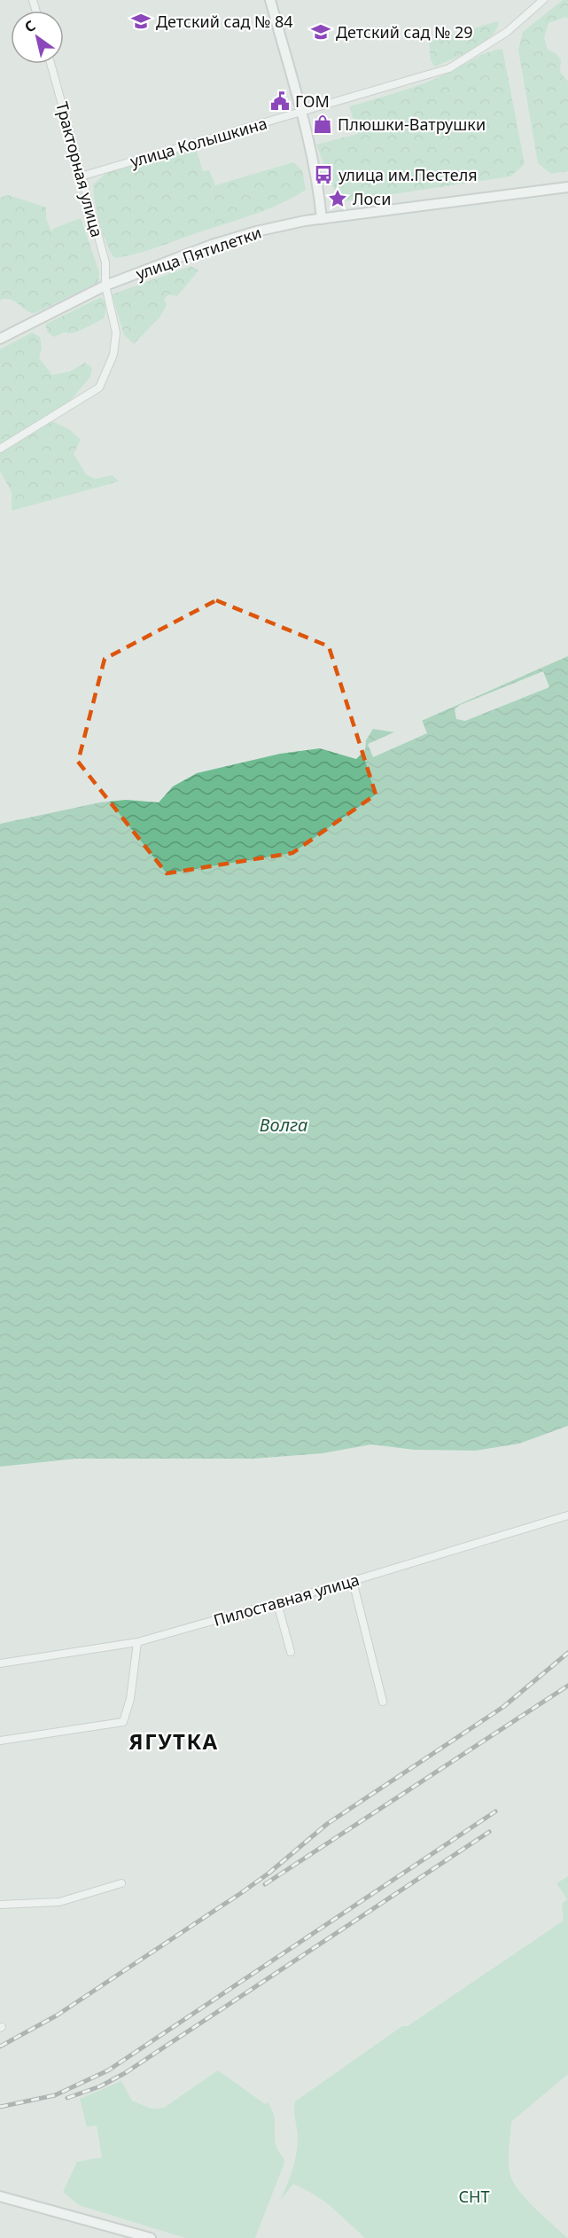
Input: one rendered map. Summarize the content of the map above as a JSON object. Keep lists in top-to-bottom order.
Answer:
{
  "streets": {
    "main road": ["улица Пятилетки"],
    "street": ["улица Колышкина", "Тракторная улица", "Пилоставная улица"]
  },
  "crossings": [
    ["улица Колышкина", "Тракторная улица"],
    ["Тракторная улица", "улица Пятилетки"]
  ],
  "districts": ["ЯГУТКА"],
  "water": ["Волга"],
  "parks": ["СНТ"],
  "places": {
    "school or university": ["Детский сад № 84", "Детский сад № 29"],
    "public building": ["ГОМ"],
    "shop": ["Плюшки-Ватрушки"],
    "bus stop": ["улица им.Пестеля"],
    "place": ["Лоси"]
  },
  "north": "top left"
}
